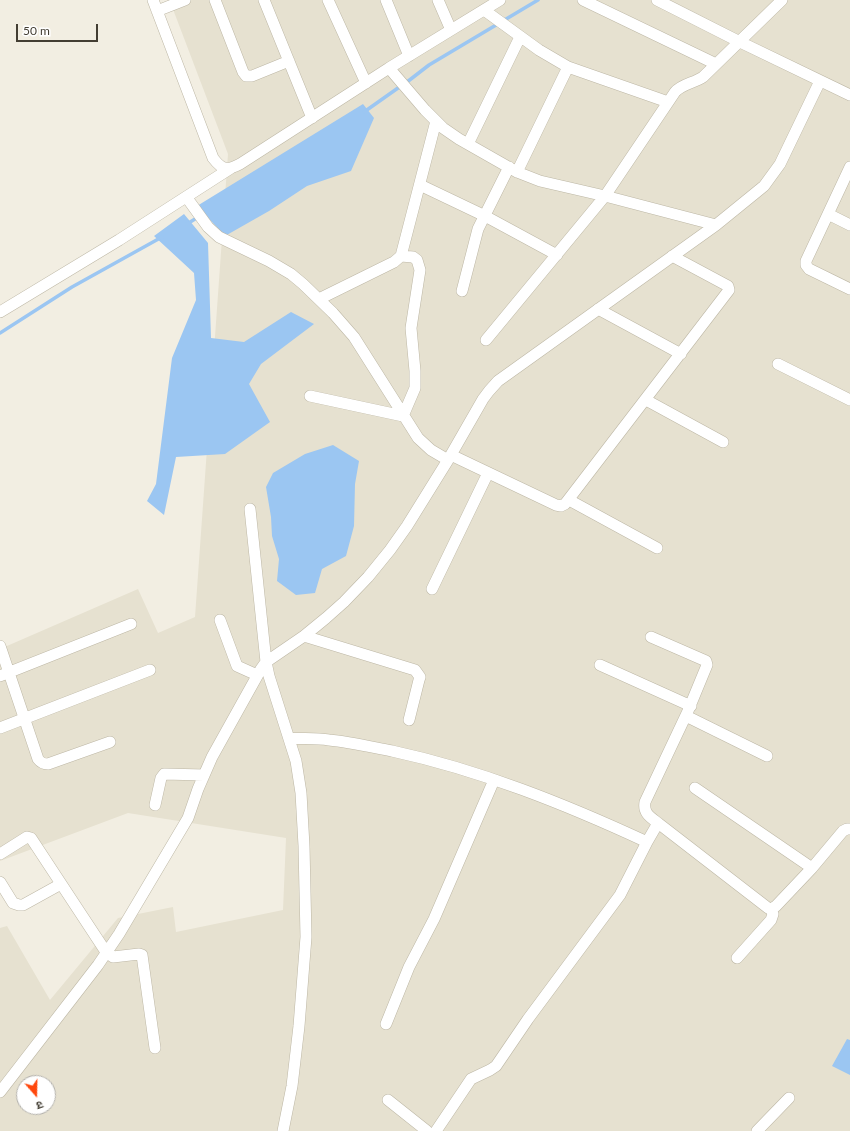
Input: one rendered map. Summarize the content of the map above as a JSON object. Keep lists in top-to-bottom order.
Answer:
{
  "scale_bar": "50 m",
  "north": "bottom"
}
